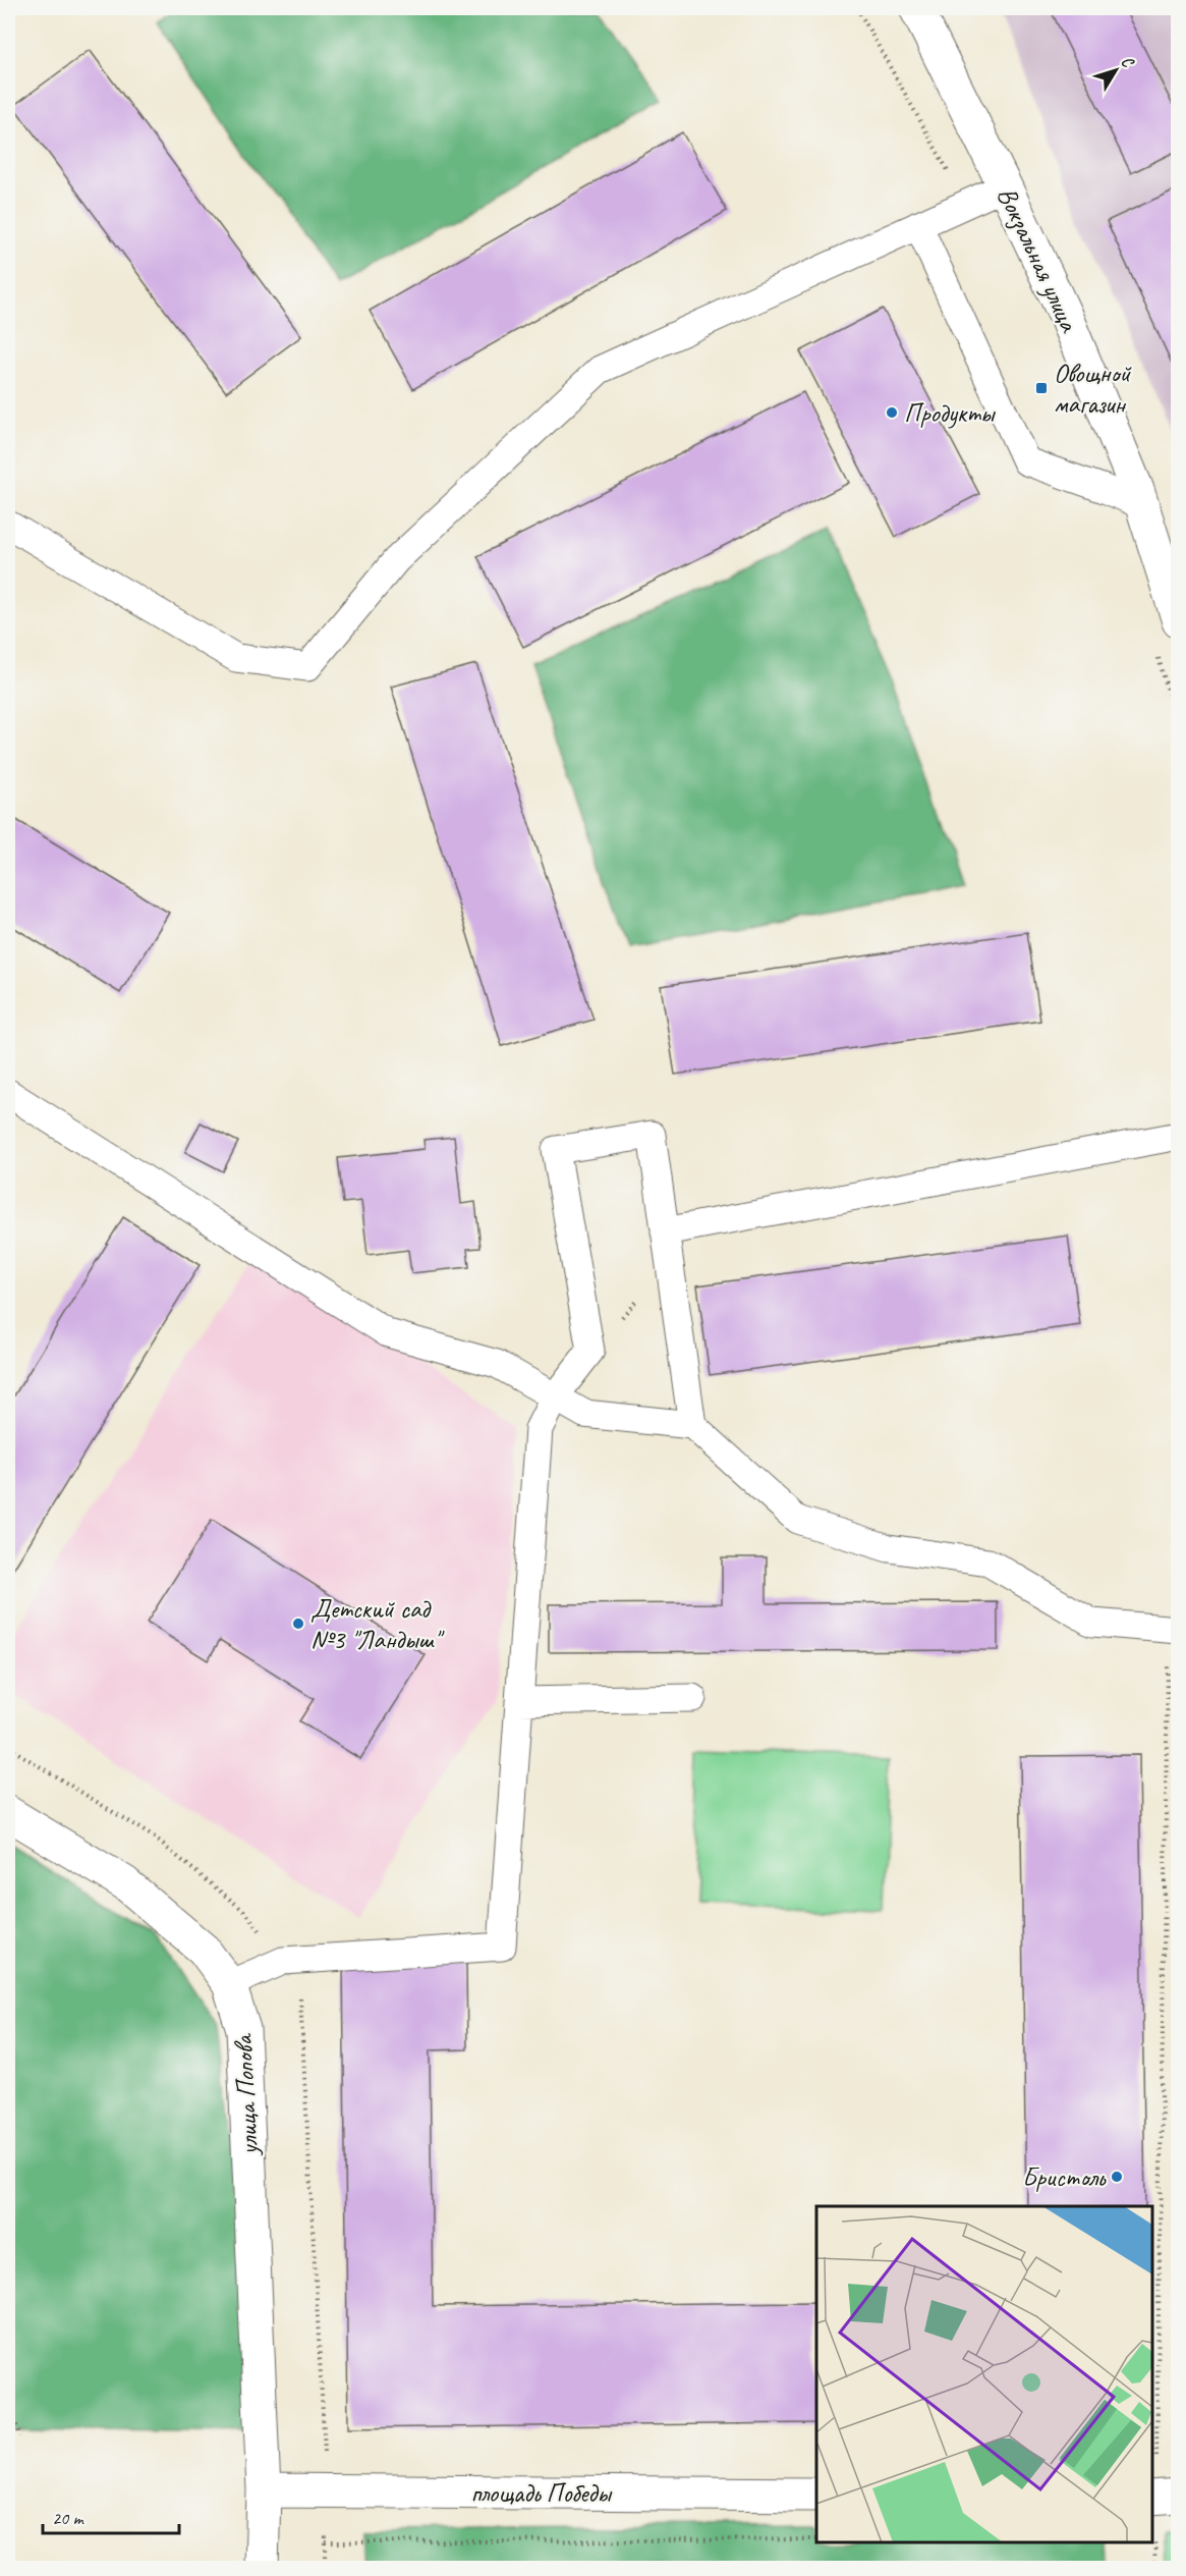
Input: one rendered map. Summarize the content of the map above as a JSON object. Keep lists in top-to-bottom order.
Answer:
{
  "streets": {
    "street": ["Вокзальная улица", "улица Попова", "площадь Победы"]
  },
  "crossings": [
    ["улица Попова", "площадь Победы"]
  ],
  "places": {
    "transit": ["Овощной магазин"],
    "other": ["Продукты", "Детский сад №3 \"Ландыш\"", "Бристоль"]
  },
  "scale_bar": "20 m",
  "north": "top right"
}
